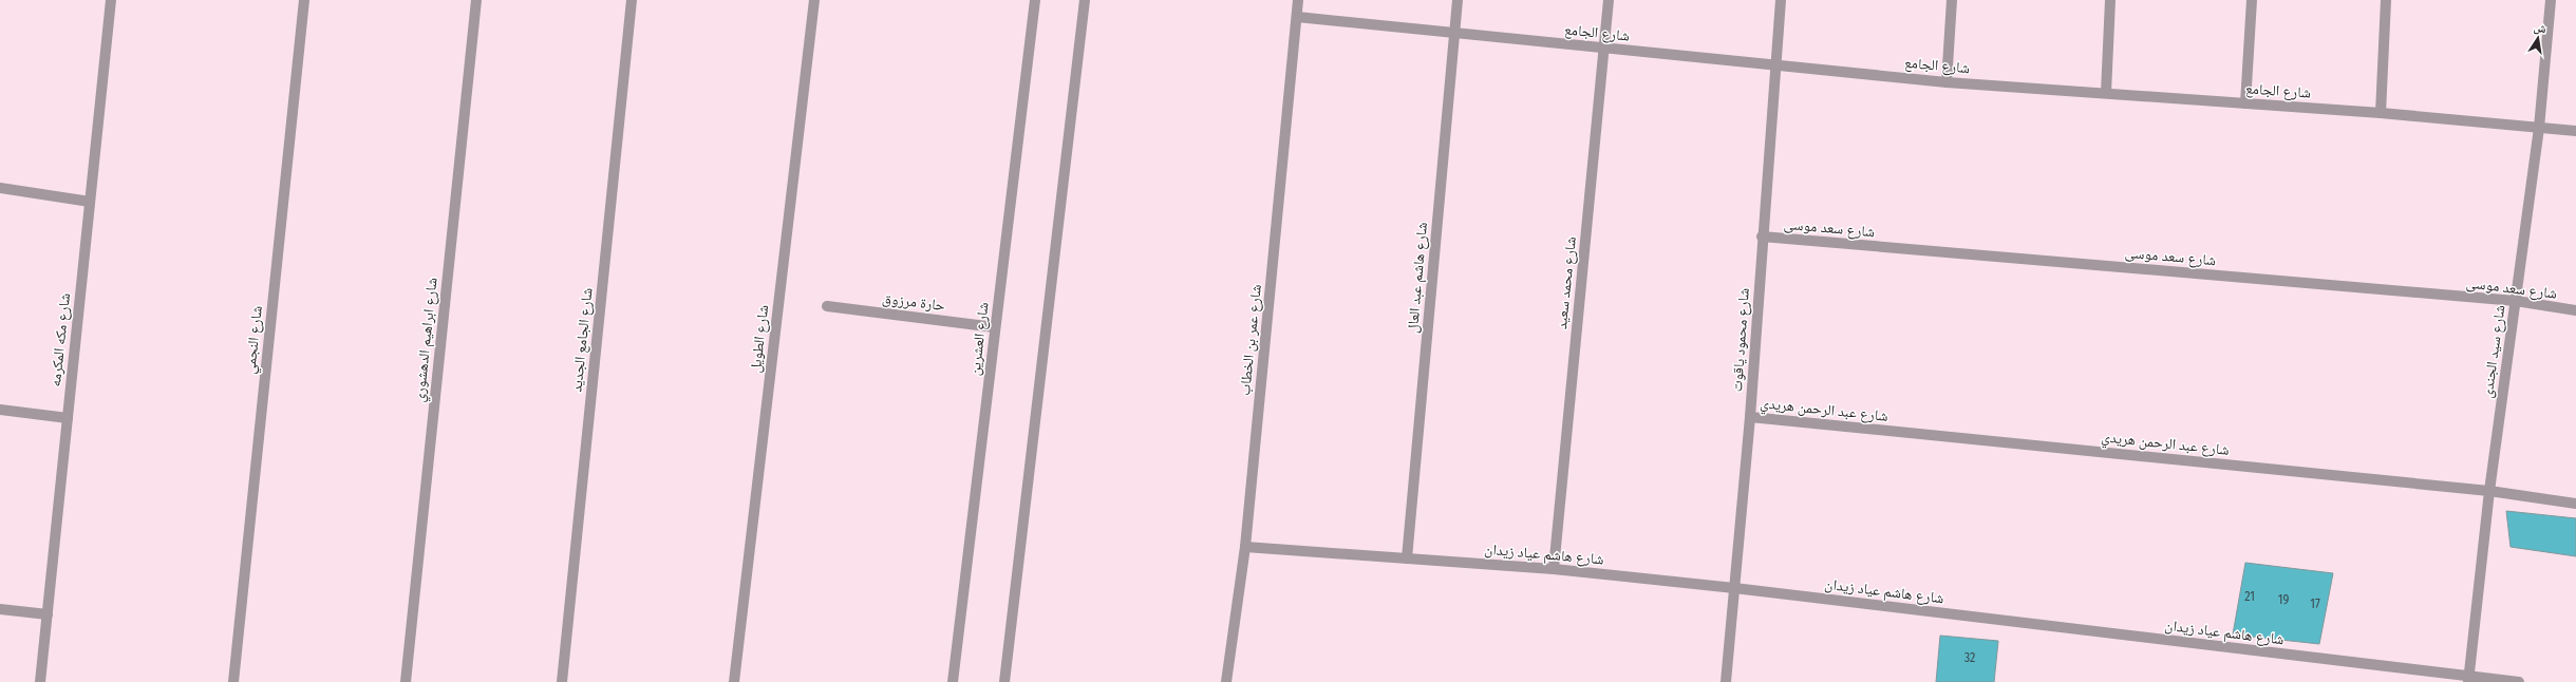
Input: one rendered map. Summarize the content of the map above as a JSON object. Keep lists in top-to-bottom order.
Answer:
{
  "streets": {
    "street": [
      "شارع الجامع",
      "شارع سعد موسى",
      "شارع هاشم عبد العال",
      "شارع محمد سعيد",
      "حارة مرزوق",
      "شارع الطويل",
      "شارع العشرين",
      "شارع مكه المكرمه",
      "شارع النجمي",
      "شارع ابراهيم الدهشوري",
      "شارع الجامع الجديد",
      "شارع عمر بن الخطاب",
      "شارع محمود ياقوت",
      "شارع سيد الجندى",
      "شارع عبد الرحمن هريدي",
      "شارع هاشم عياد زيدان"
    ]
  },
  "crossings": [
    ["شارع الجامع", "شارع هاشم عبد العال"],
    ["شارع الجامع", "شارع محمد سعيد"],
    ["شارع الجامع", "شارع عمر بن الخطاب"],
    ["شارع الجامع", "شارع محمود ياقوت"],
    ["شارع الجامع", "شارع سيد الجندى"],
    ["شارع سعد موسى", "شارع محمود ياقوت"],
    ["شارع سعد موسى", "شارع سيد الجندى"],
    ["شارع هاشم عبد العال", "شارع هاشم عياد زيدان"],
    ["شارع محمد سعيد", "شارع هاشم عياد زيدان"],
    ["حارة مرزوق", "شارع العشرين"],
    ["شارع عمر بن الخطاب", "شارع هاشم عياد زيدان"],
    ["شارع محمود ياقوت", "شارع عبد الرحمن هريدي"],
    ["شارع محمود ياقوت", "شارع هاشم عياد زيدان"],
    ["شارع سيد الجندى", "شارع عبد الرحمن هريدي"],
    ["شارع سيد الجندى", "شارع هاشم عياد زيدان"]
  ],
  "house_numbers": [
    "21",
    "19",
    "17",
    "32"
  ],
  "north": "top"
}
